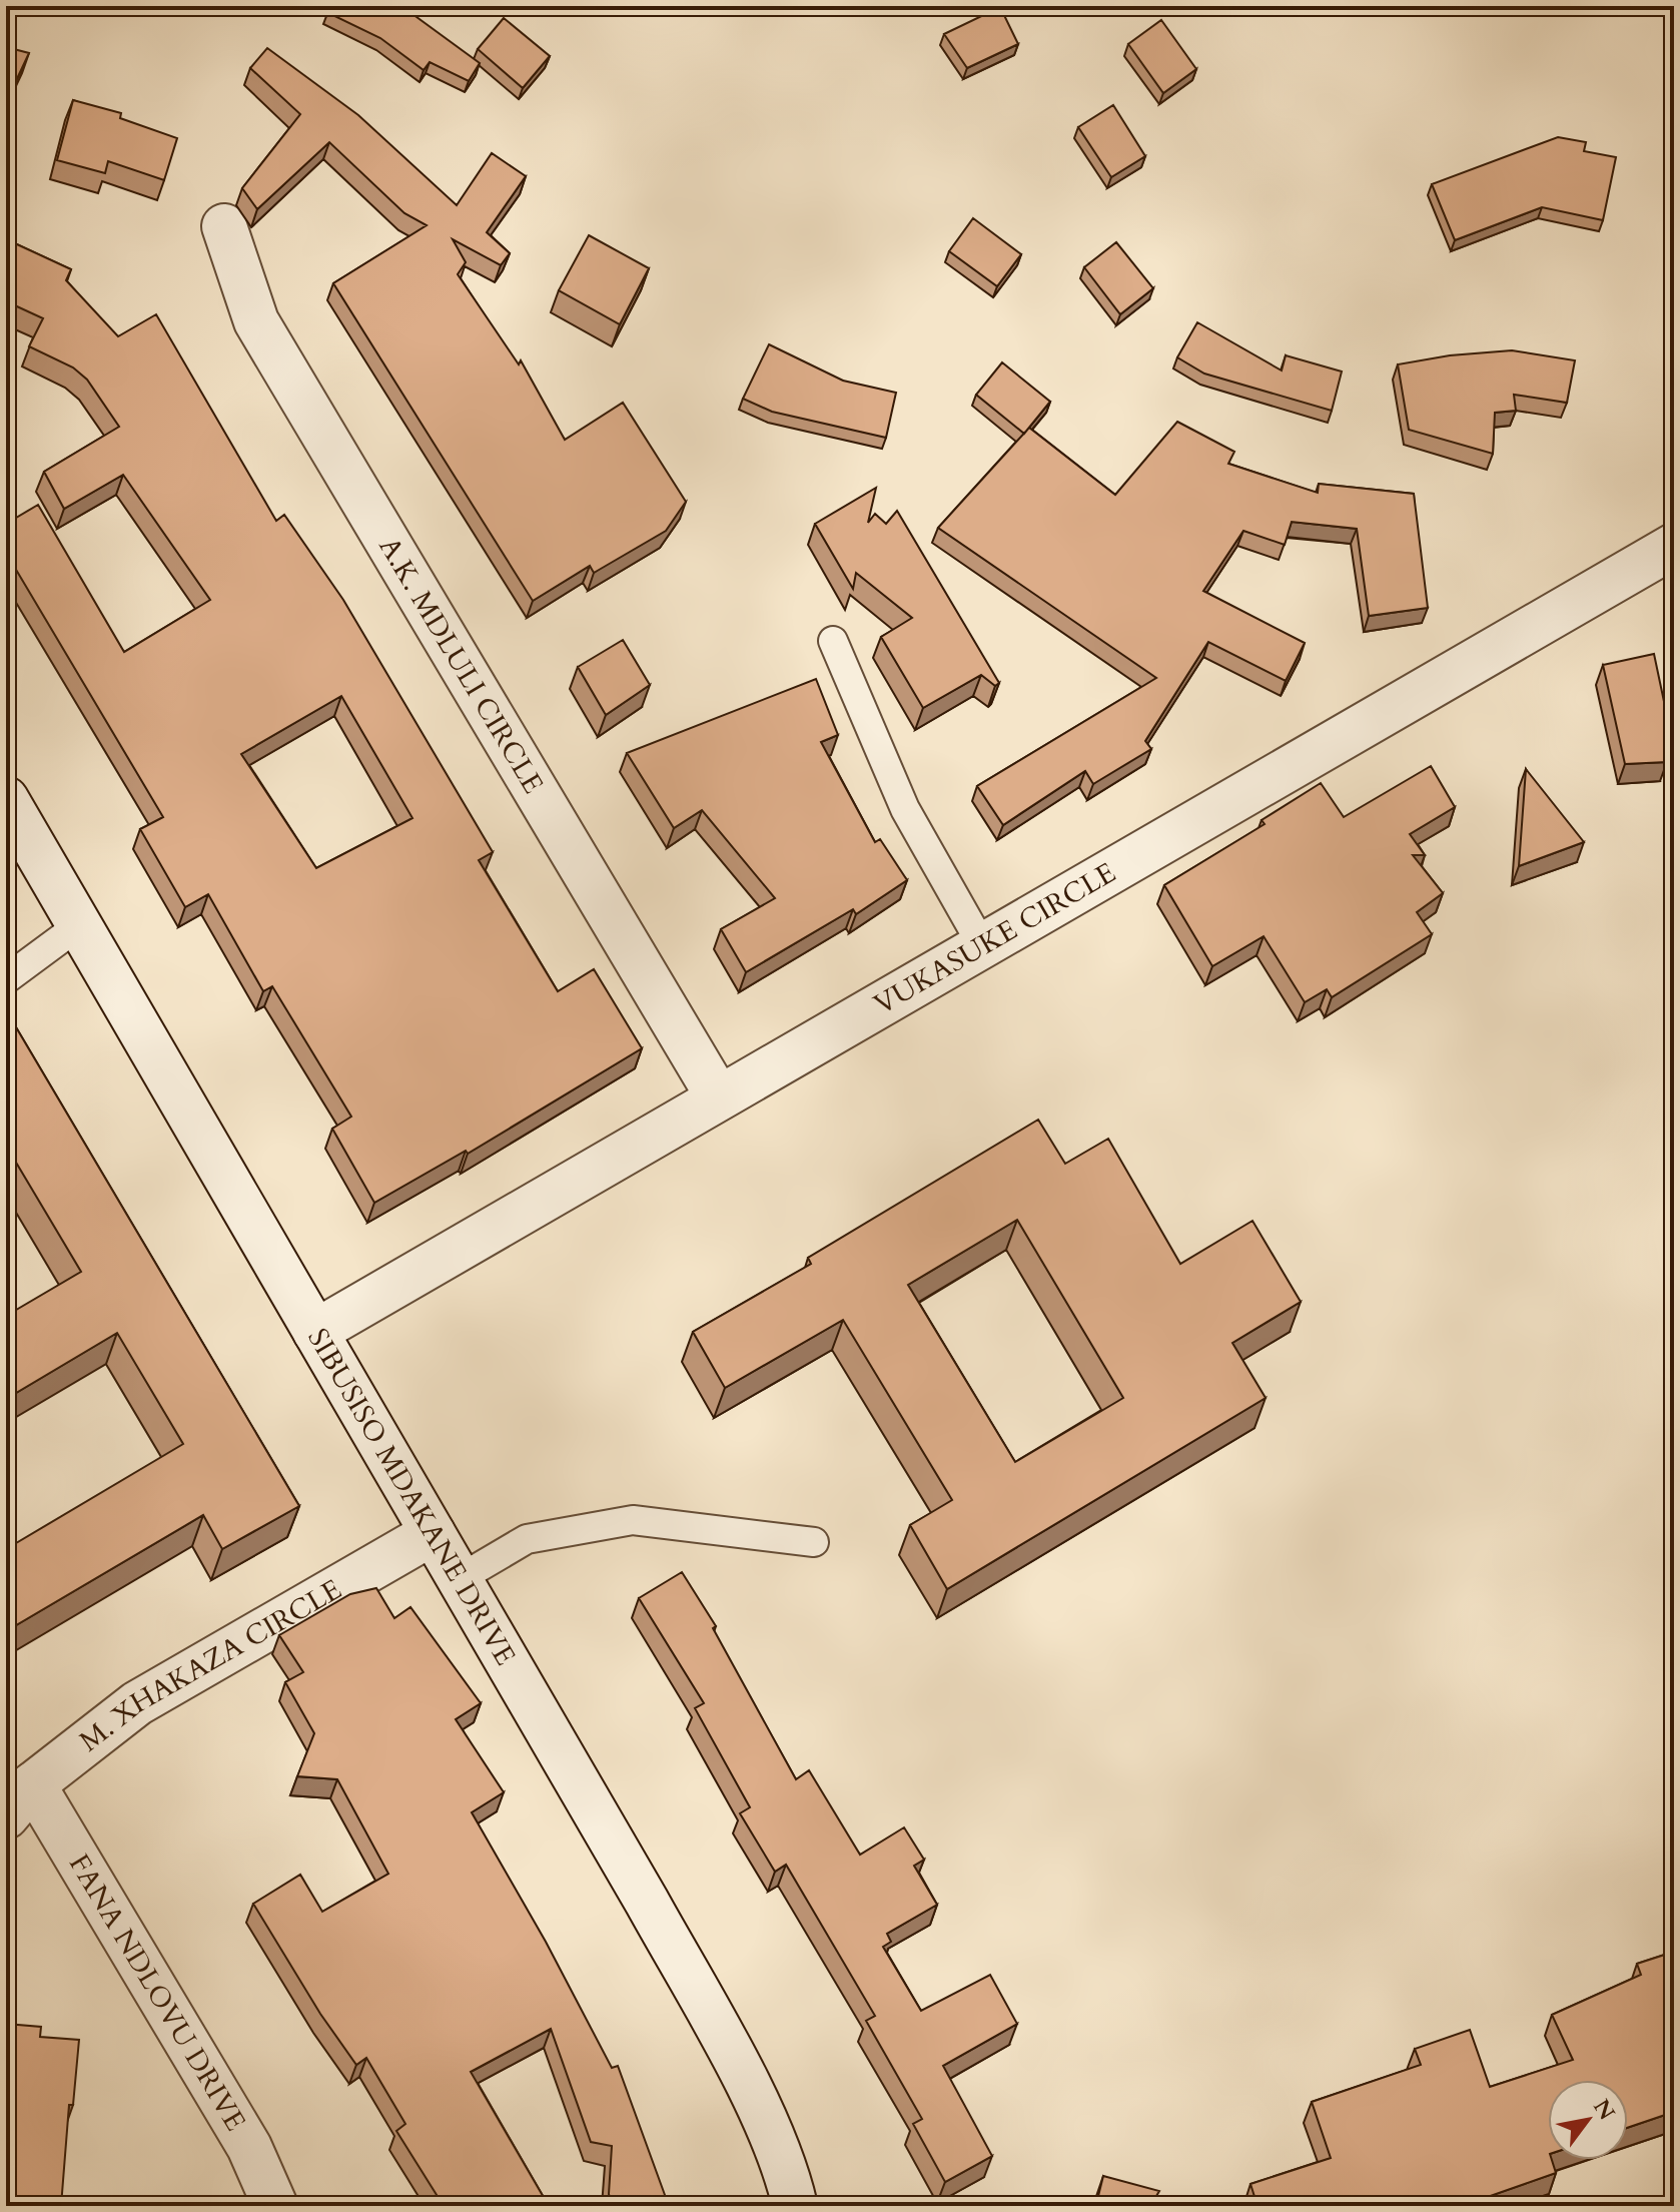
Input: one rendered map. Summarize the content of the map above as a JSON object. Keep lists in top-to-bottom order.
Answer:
{
  "streets": {
    "street": [
      "A.K. MDLULI CIRCLE",
      "VUKASUKE CIRCLE",
      "SIBUSISO MDAKANE DRIVE",
      "M. XHAKAZA CIRCLE",
      "FANA NDLOVU DRIVE"
    ]
  },
  "crossings": [
    ["A.K. MDLULI CIRCLE", "VUKASUKE CIRCLE"],
    ["VUKASUKE CIRCLE", "SIBUSISO MDAKANE DRIVE"],
    ["SIBUSISO MDAKANE DRIVE", "M. XHAKAZA CIRCLE"],
    ["M. XHAKAZA CIRCLE", "FANA NDLOVU DRIVE"]
  ],
  "north": "top right"
}
